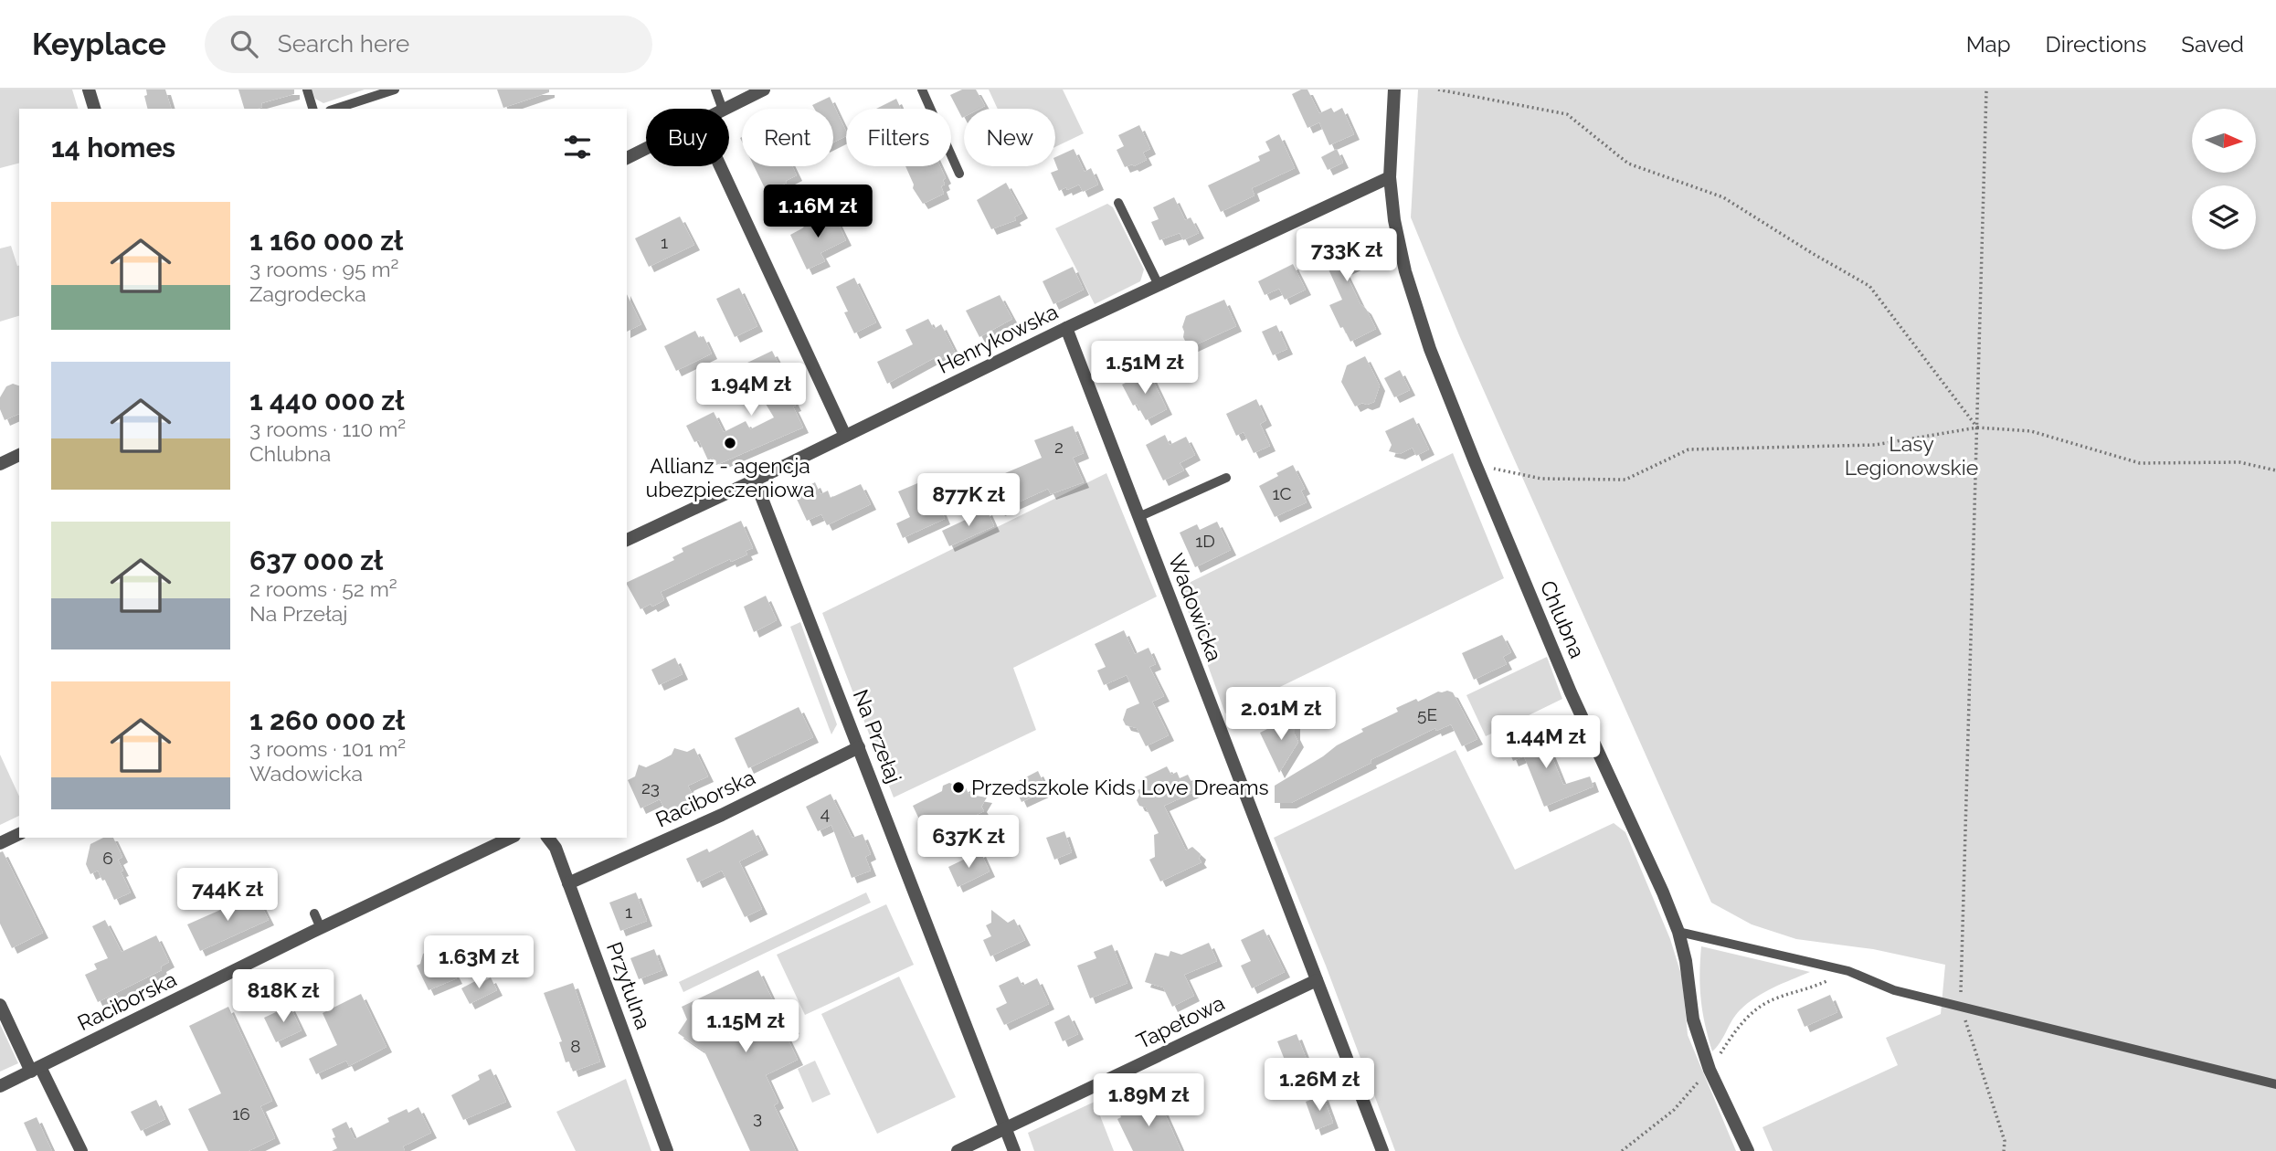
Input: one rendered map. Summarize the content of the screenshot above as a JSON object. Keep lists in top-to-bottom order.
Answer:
{
  "streets": {
    "street": [
      "Henrykowska",
      "Wadowicka",
      "Chlubna",
      "Na Przełaj",
      "Raciborska",
      "Przytulna",
      "Tapetowa"
    ]
  },
  "crossings": [
    ["Henrykowska", "Wadowicka"],
    ["Henrykowska", "Chlubna"],
    ["Henrykowska", "Na Przełaj"],
    ["Wadowicka", "Tapetowa"],
    ["Na Przełaj", "Raciborska"],
    ["Na Przełaj", "Tapetowa"],
    ["Raciborska", "Przytulna"]
  ],
  "parks": ["Lasy Legionowskie"],
  "places": ["Allianz - agencja ubezpieczeniowa", "Przedszkole Kids Love Dreams"],
  "house_numbers": [
    "1",
    "2",
    "1C",
    "1D",
    "5E",
    "23",
    "4",
    "6",
    "1",
    "8",
    "16",
    "3"
  ],
  "north": "right",
  "page": {
    "header": "Keyplace",
    "search": "Search here",
    "nav": ["Map", "Directions", "Saved"],
    "chip": [
      "Buy",
      "Rent",
      "Filters",
      "New"
    ],
    "heading": "14 homes",
    "price": [
      "1.16M zł",
      "733K zł",
      "1.51M zł",
      "1.94M zł",
      "877K zł",
      "2.01M zł",
      "1.44M zł",
      "637K zł",
      "744K zł",
      "1.63M zł",
      "818K zł",
      "1.15M zł",
      "1.26M zł",
      "1.89M zł"
    ],
    "list": [
      {
        "name": "1 160 000 zł",
        "note": "3 rooms · 95 m² · Zagrodecka"
      },
      {
        "name": "1 440 000 zł",
        "note": "3 rooms · 110 m² · Chlubna"
      },
      {
        "name": "637 000 zł",
        "note": "2 rooms · 52 m² · Na Przełaj"
      },
      {
        "name": "1 260 000 zł",
        "note": "3 rooms · 101 m² · Wadowicka"
      }
    ]
  }
}
